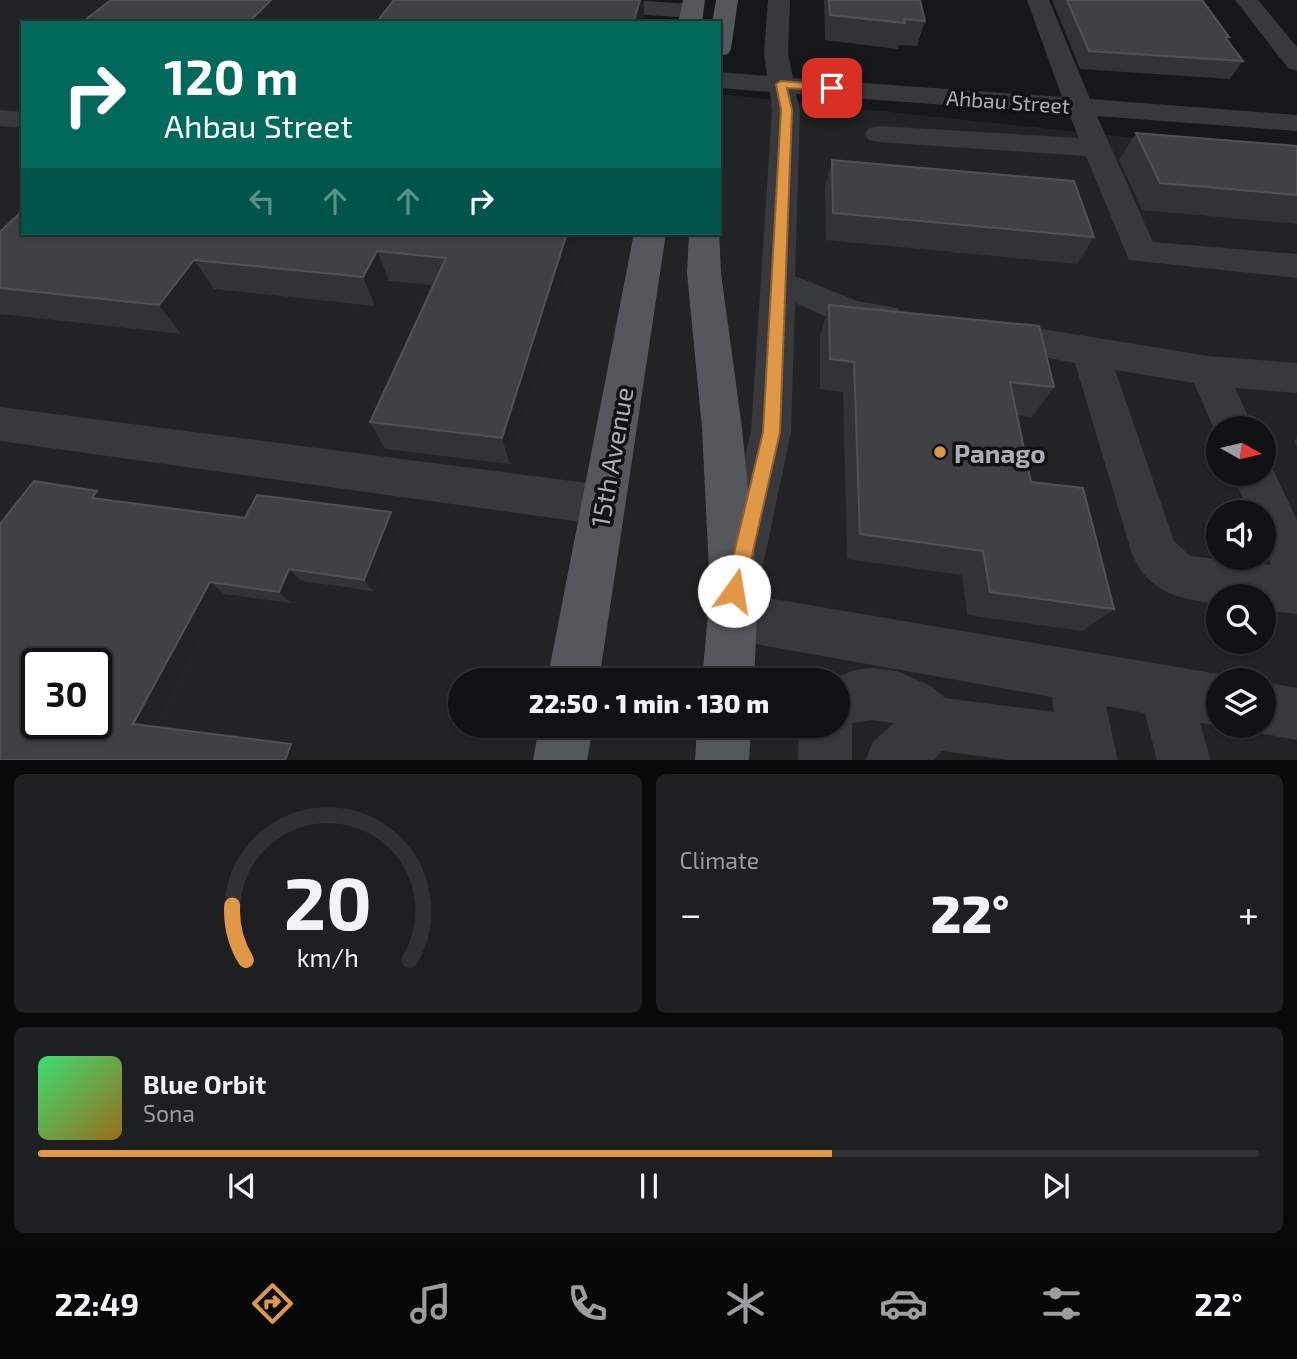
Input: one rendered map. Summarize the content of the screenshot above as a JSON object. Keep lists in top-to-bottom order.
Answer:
{
  "streets": {
    "main road": ["15th Avenue"],
    "street": ["Ahbau Street"]
  },
  "places": ["Panago"],
  "north": "right",
  "page": {
    "turn": ["120 m", "Ahbau Street"],
    "limit": "30",
    "trip": "22:50 · 1 min · 130 m",
    "tile": "Climate",
    "heat": ["−", "22°", "+"],
    "song": ["Blue Orbit", "Sona"],
    "tabs": ["22:49", "22°"],
    "gauge": ["20", "km/h"]
  }
}
